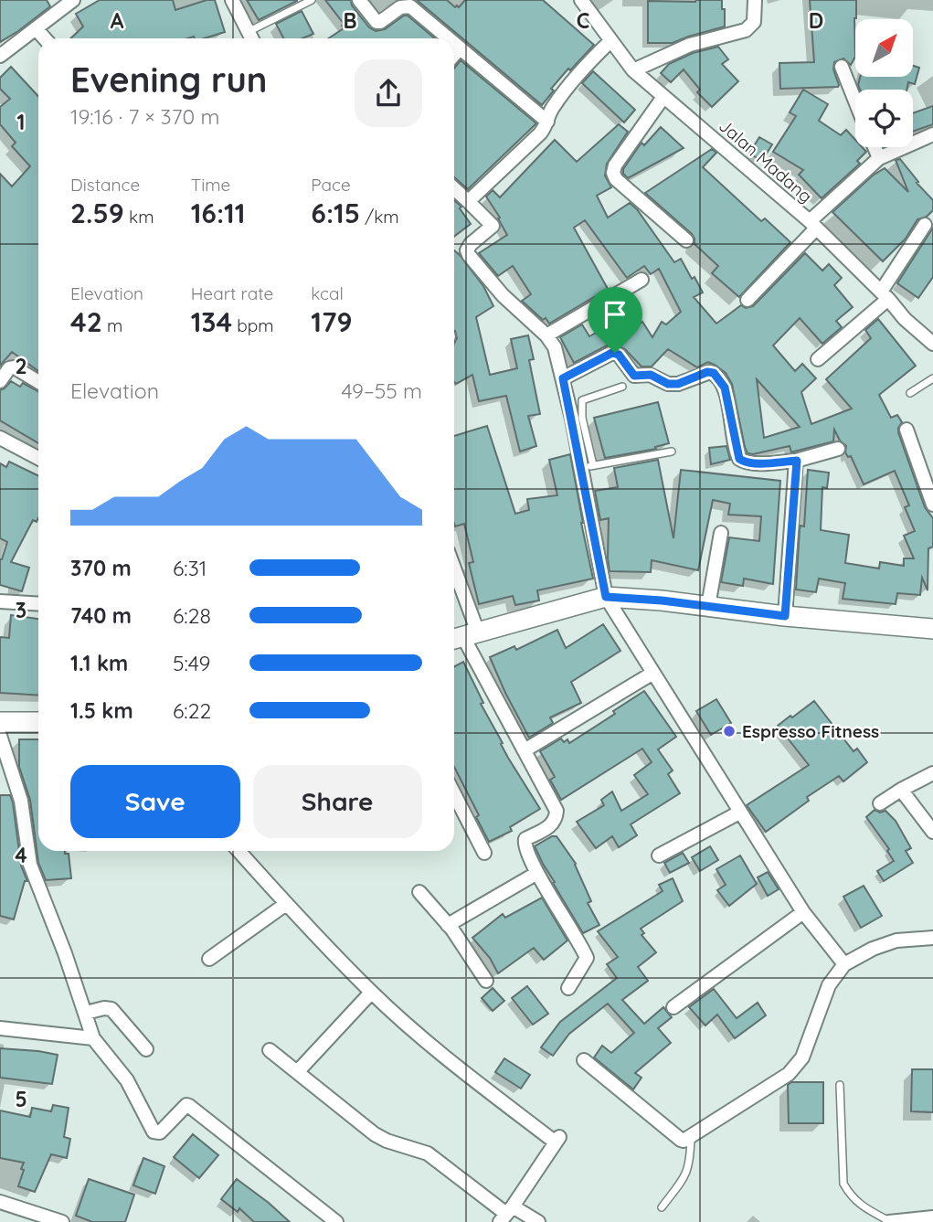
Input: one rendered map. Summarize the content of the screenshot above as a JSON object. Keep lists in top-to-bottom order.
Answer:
{
  "streets": {
    "street": ["Jalan Madang"]
  },
  "places": ["Espresso Fitness"],
  "north": "top right",
  "page": {
    "heading": ["Evening run", "19:16 · 7 × 370 m"],
    "stats": [
      ["Distance", "2.59 km"],
      ["Time", "16:11"],
      ["Pace", "6:15 /km"],
      ["Elevation", "42 m"],
      ["Heart rate", "134 bpm"],
      ["kcal", "179"]
    ],
    "chart": ["Elevation", "49–55 m"],
    "list": [
      {
        "name": "370 m",
        "note": "6:31"
      },
      {
        "name": "740 m",
        "note": "6:28"
      },
      {
        "name": "1.1 km",
        "note": "5:49"
      },
      {
        "name": "1.5 km",
        "note": "6:22"
      }
    ],
    "buttons": ["Save", "Share"]
  },
  "grid": {
    "columns": [
      "A",
      "B",
      "C",
      "D"
    ],
    "rows": [
      "1",
      "2",
      "3",
      "4",
      "5"
    ]
  }
}
